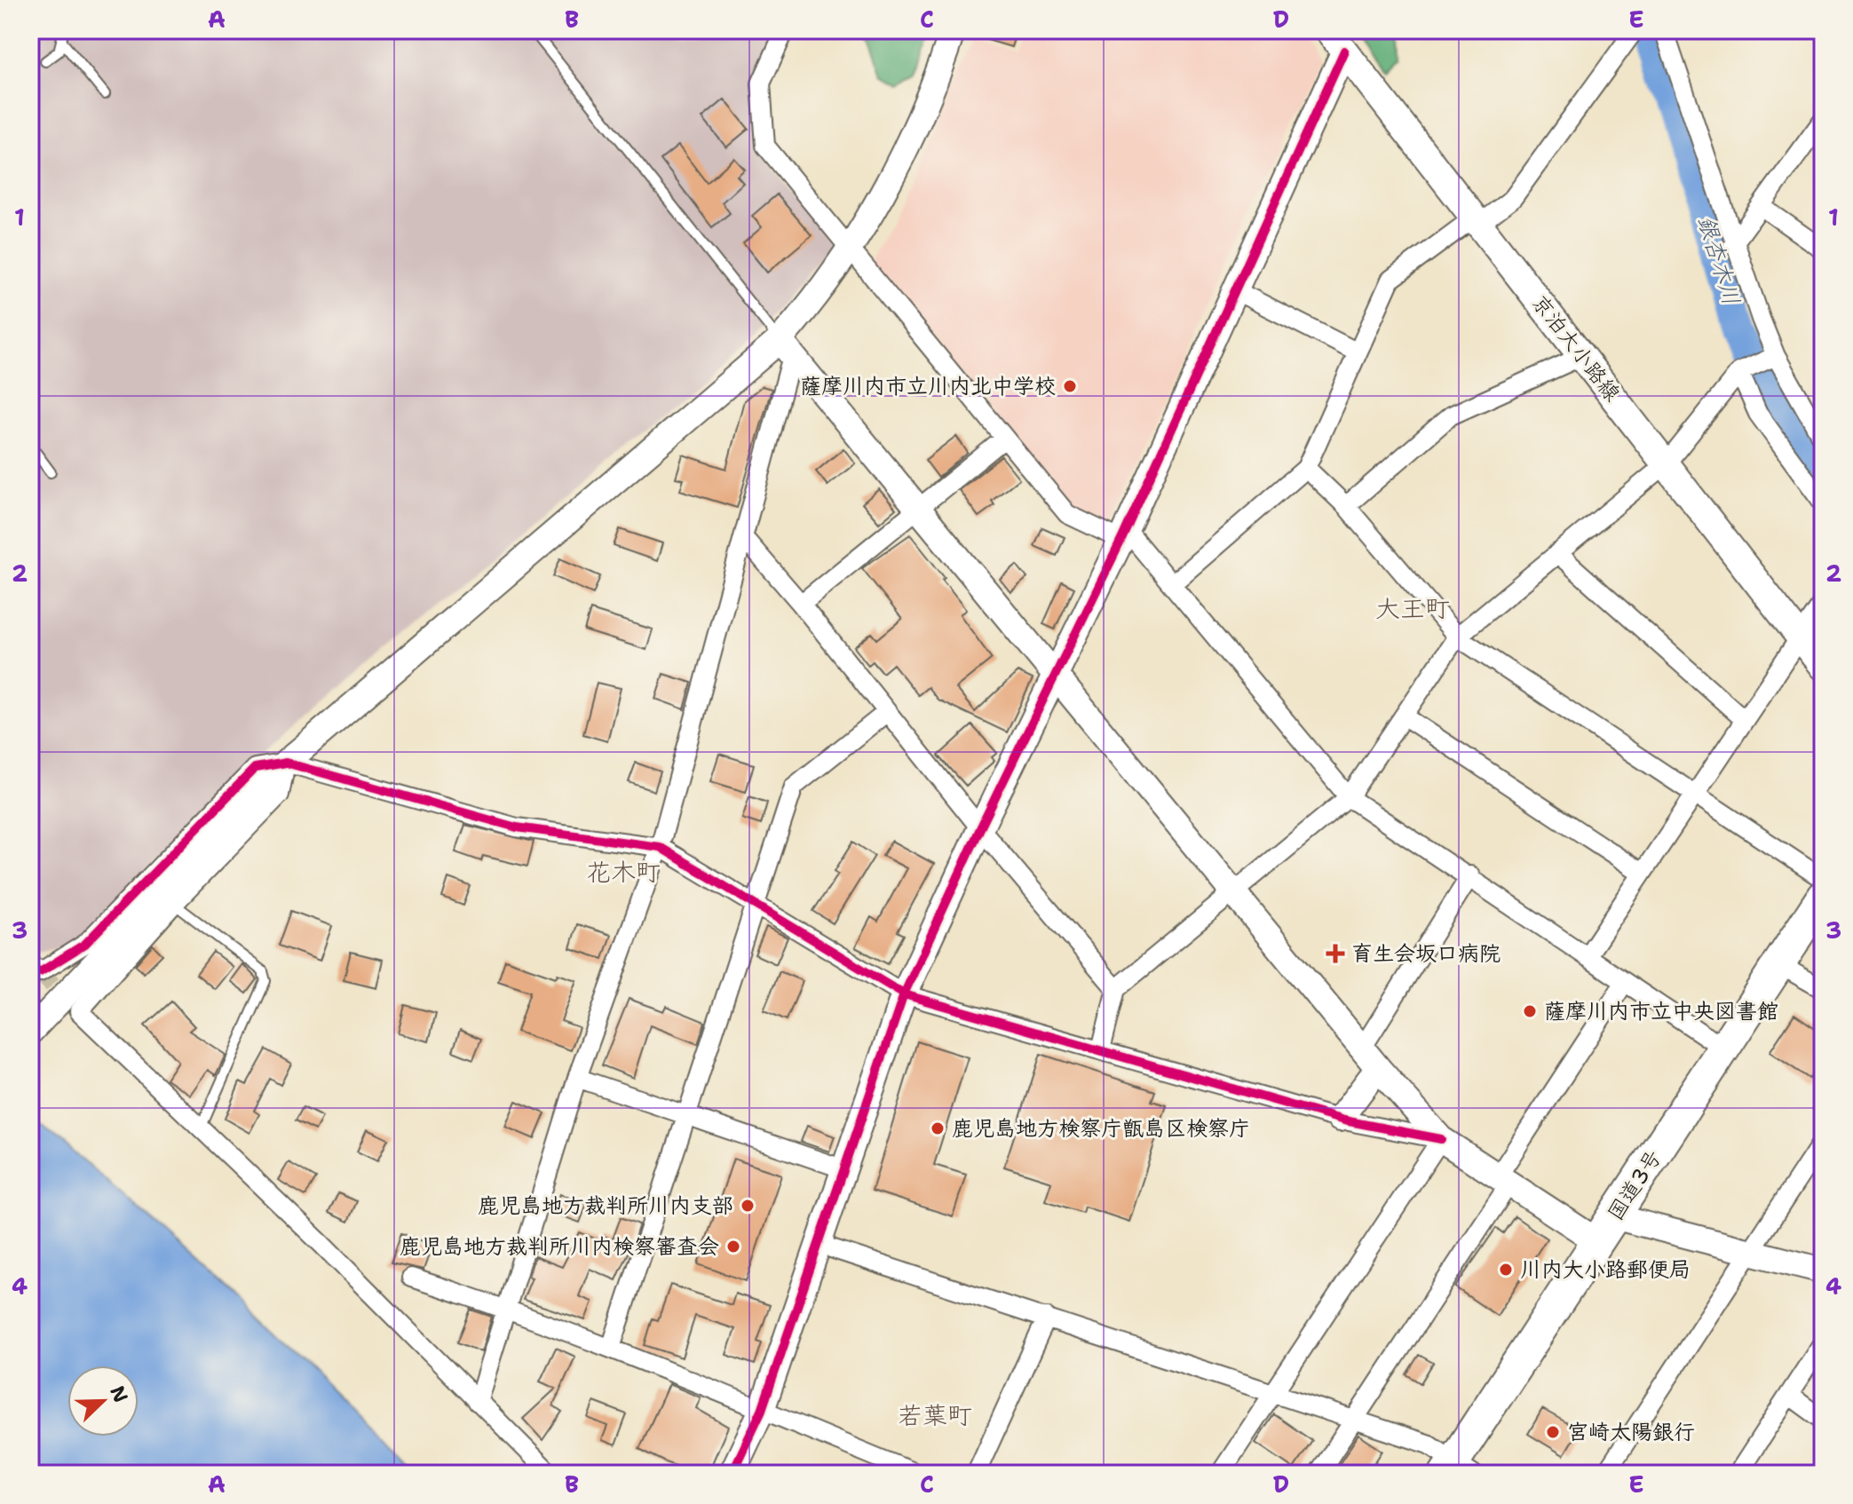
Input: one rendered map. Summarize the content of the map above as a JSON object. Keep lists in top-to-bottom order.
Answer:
{
  "streets": {
    "highway": ["国道3号"],
    "main road": ["京泊大小路線"]
  },
  "districts": ["大王町", "花木町", "若葉町"],
  "water": ["銀杏木川"],
  "places": {
    "other": [
      "薩摩川内市立川内北中学校",
      "薩摩川内市立中央図書館",
      "鹿児島地方検察庁甑島区検察庁",
      "鹿児島地方裁判所川内支部",
      "鹿児島地方裁判所川内検察審査会",
      "川内大小路郵便局",
      "宮崎太陽銀行"
    ],
    "health": ["育生会坂口病院"]
  },
  "north": "top right",
  "grid": {
    "columns": [
      "A",
      "B",
      "C",
      "D",
      "E"
    ],
    "rows": [
      "1",
      "2",
      "3",
      "4"
    ]
  }
}
